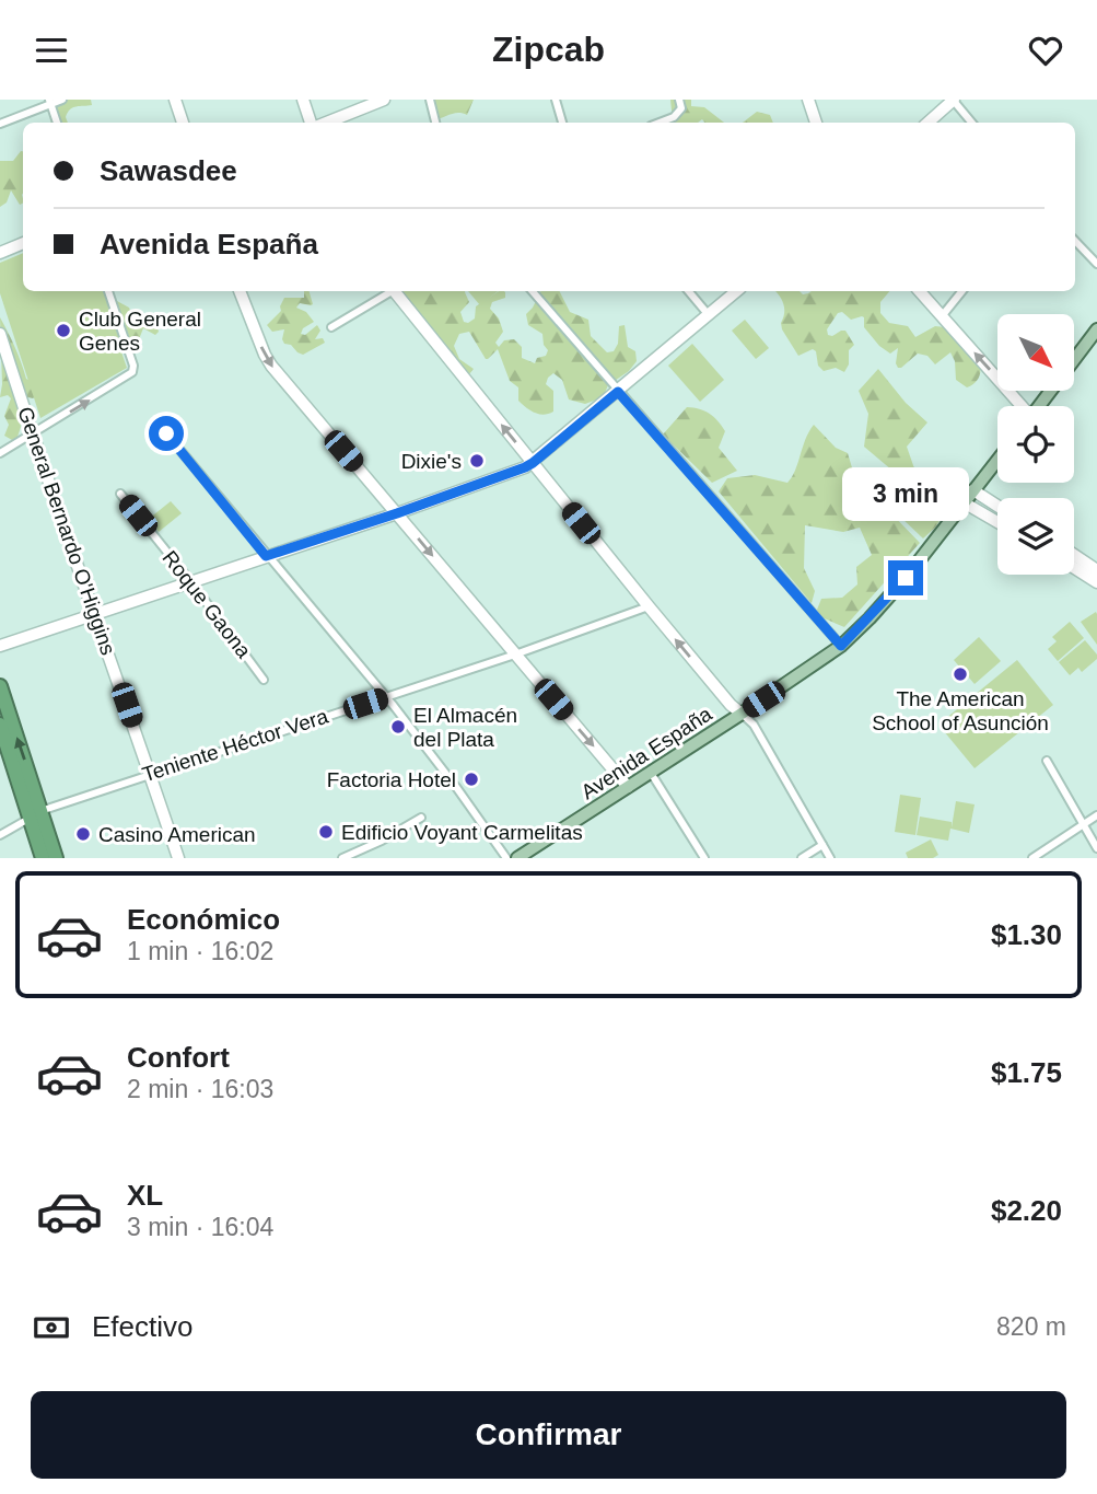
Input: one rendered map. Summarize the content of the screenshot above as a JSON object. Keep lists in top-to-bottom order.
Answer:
{
  "streets": {
    "main road": ["Avenida España"],
    "street": ["General Bernardo O'Higgins", "Roque Gaona", "Teniente Héctor Vera"]
  },
  "crossings": [
    ["General Bernardo O'Higgins", "Teniente Héctor Vera"]
  ],
  "places": [
    "Club General Genes",
    "Dixie's",
    "The American School of Asunción",
    "El Almacén del Plata",
    "Factoria Hotel",
    "Edificio Voyant Carmelitas",
    "Casino American"
  ],
  "north": "bottom right",
  "page": {
    "header": "Zipcab",
    "banner": ["Sawasdee", "Avenida España"],
    "bubble": "3 min",
    "list": [
      {
        "name": "Económico",
        "note": "1 min · 16:02",
        "value": "$1.30"
      },
      {
        "name": "Confort",
        "note": "2 min · 16:03",
        "value": "$1.75"
      },
      {
        "name": "XL",
        "note": "3 min · 16:04",
        "value": "$2.20"
      }
    ],
    "pay": ["Efectivo", "820 m"],
    "buttons": "Confirmar"
  }
}
